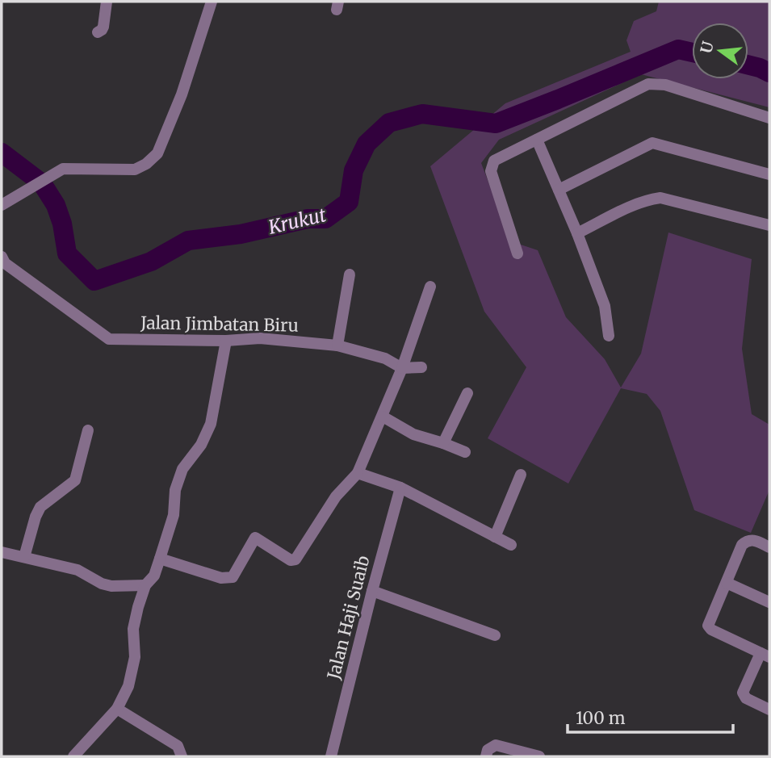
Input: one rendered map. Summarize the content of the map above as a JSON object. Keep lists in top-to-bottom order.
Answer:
{
  "streets": {
    "street": ["Jalan Jimbatan Biru", "Jalan Haji Suaib"]
  },
  "water": ["Krukut"],
  "scale_bar": "100 m",
  "north": "left"
}
